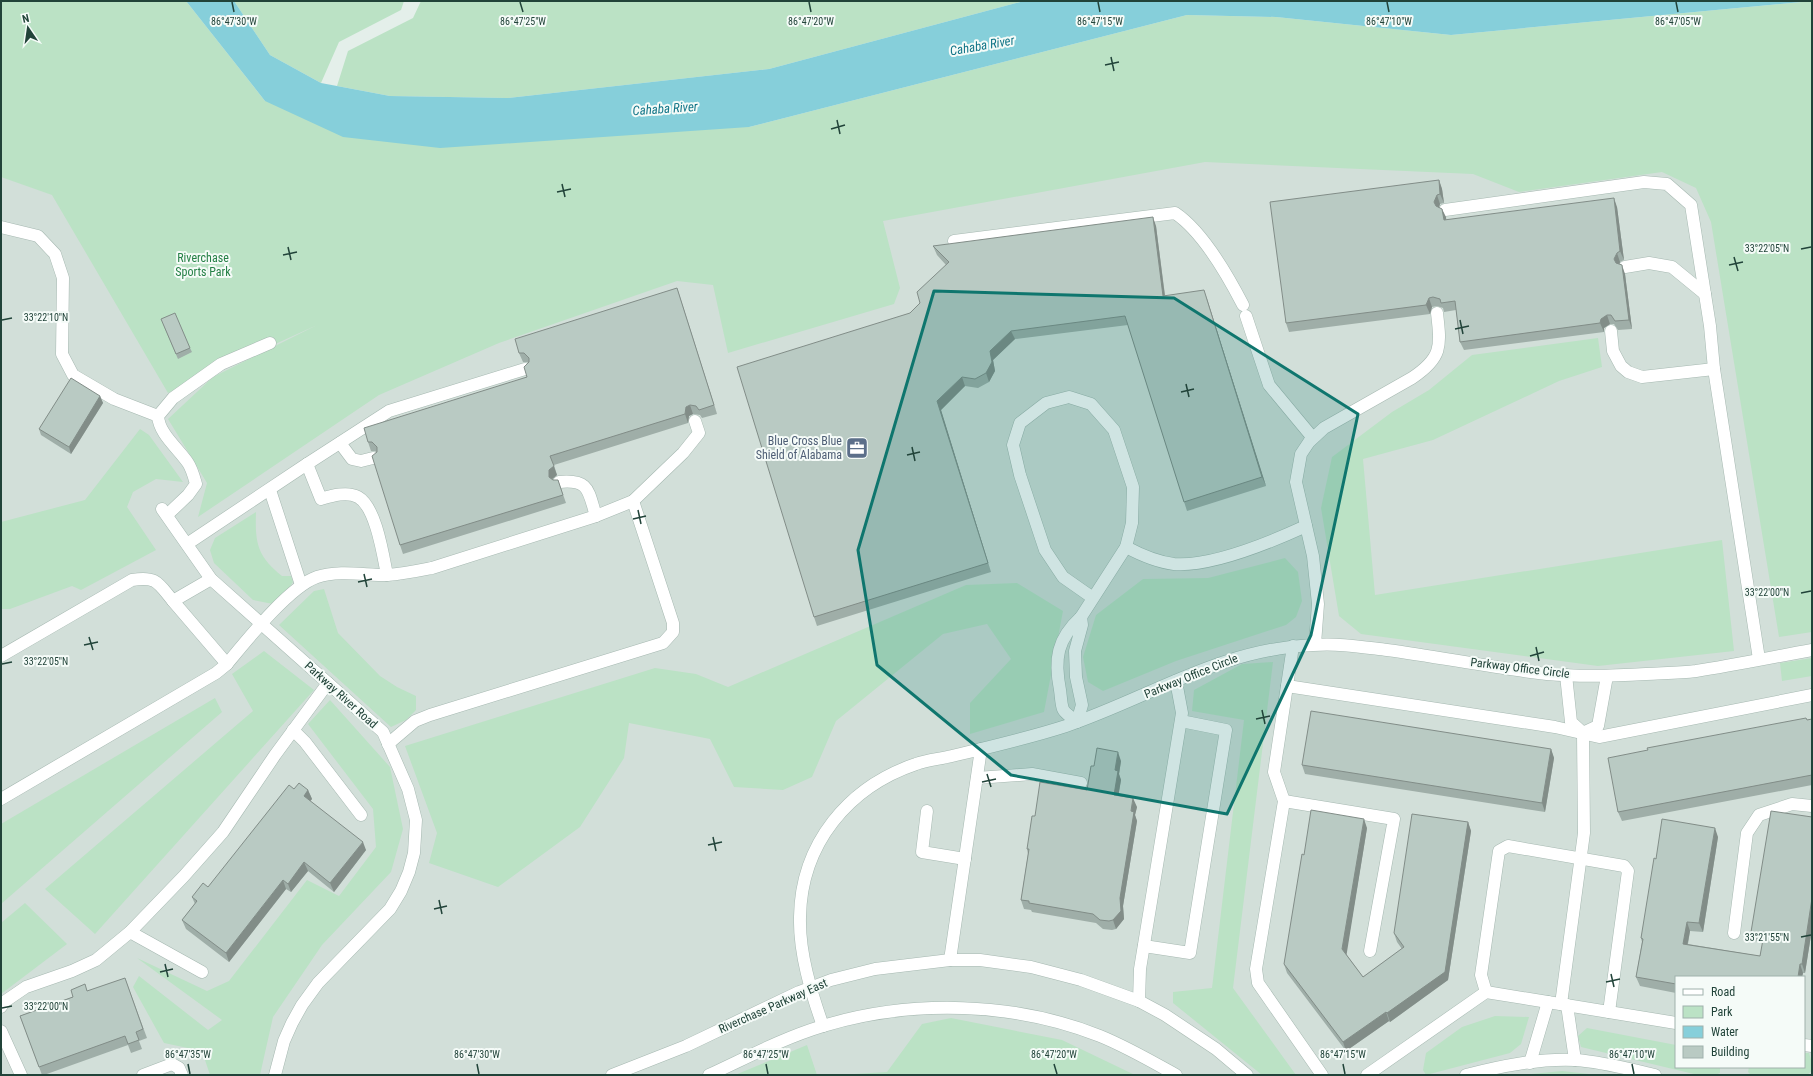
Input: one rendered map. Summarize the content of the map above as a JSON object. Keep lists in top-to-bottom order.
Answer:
{
  "streets": {
    "street": ["Parkway Office Circle", "Parkway River Road", "Riverchase Parkway East"]
  },
  "crossings": [
    ["Parkway Office Circle", "Riverchase Parkway East"]
  ],
  "water": ["Cahaba River"],
  "parks": ["Riverchase Sports Park"],
  "places": {
    "office": ["Blue Cross Blue Shield of Alabama"]
  },
  "legend": [
    "Road",
    "Park",
    "Water",
    "Building"
  ],
  "north": "top",
  "coordinates": [
    "86°47'30\"W",
    "86°47'25\"W",
    "86°47'20\"W",
    "86°47'15\"W",
    "86°47'10\"W",
    "86°47'05\"W",
    "33°22'05\"N",
    "33°22'10\"N",
    "33°22'00\"N",
    "33°21'55\"N",
    "86°47'35\"W"
  ]
}
